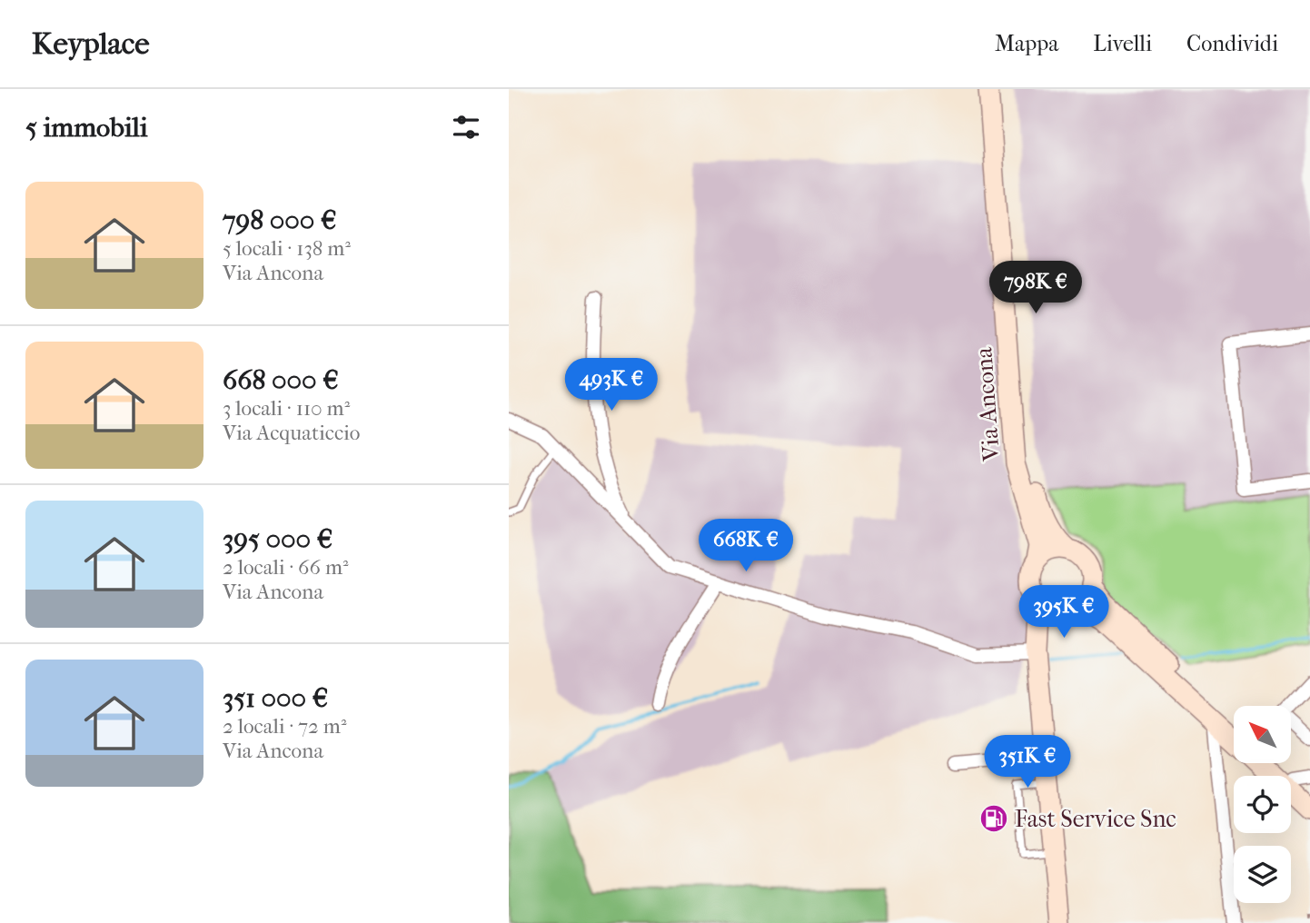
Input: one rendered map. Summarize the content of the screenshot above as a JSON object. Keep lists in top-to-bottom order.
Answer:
{
  "streets": {
    "main road": ["Via Ancona"]
  },
  "places": {
    "fuel station": ["Fast Service Snc"]
  },
  "north": "top left",
  "page": {
    "header": "Keyplace",
    "nav": ["Mappa", "Livelli", "Condividi"],
    "heading": "5 immobili",
    "list": [
      {
        "name": "798 000 €",
        "note": "5 locali · 138 m² · Via Ancona"
      },
      {
        "name": "668 000 €",
        "note": "3 locali · 110 m² · Via Acquaticcio"
      },
      {
        "name": "395 000 €",
        "note": "2 locali · 66 m² · Via Ancona"
      },
      {
        "name": "351 000 €",
        "note": "2 locali · 72 m² · Via Ancona"
      }
    ],
    "price": [
      "798K €",
      "493K €",
      "668K €",
      "395K €",
      "351K €"
    ]
  }
}
